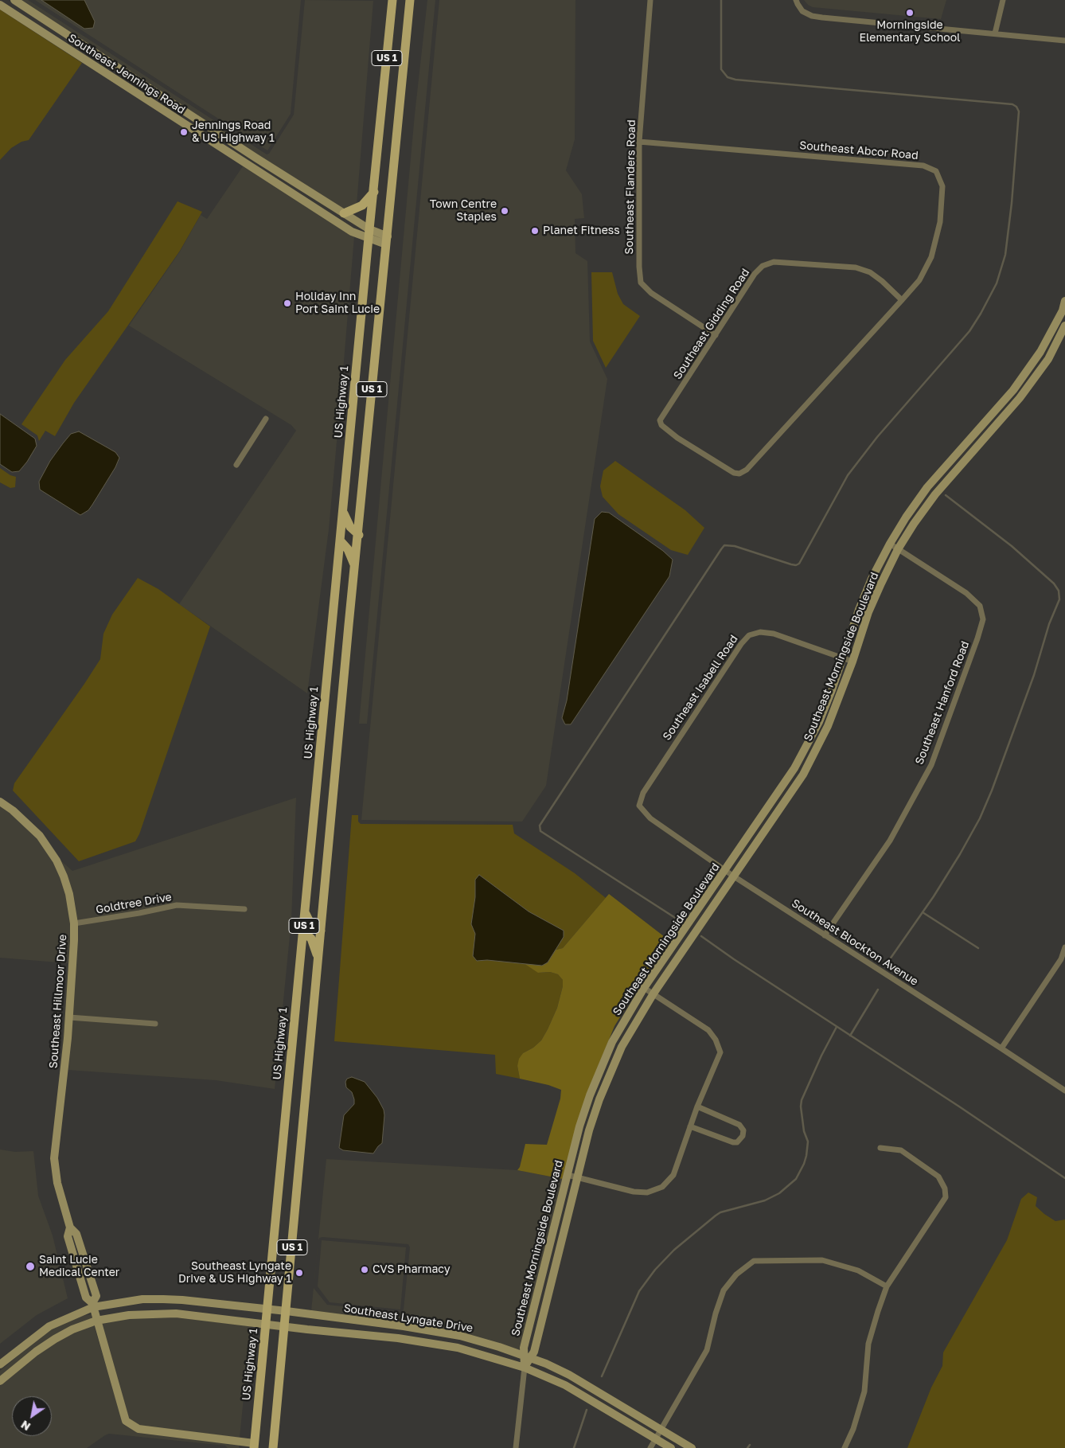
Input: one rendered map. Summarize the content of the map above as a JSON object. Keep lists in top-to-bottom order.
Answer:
{
  "streets": {
    "main road": ["US 1", "US Highway 1"],
    "street": [
      "Southeast Jennings Road",
      "Southeast Abcor Road",
      "Southeast Flanders Road",
      "Southeast Gidding Road",
      "Southeast Morningside Boulevard",
      "Southeast Isabell Road",
      "Southeast Hanford Road",
      "Goldtree Drive",
      "Southeast Blockton Avenue",
      "Southeast Hillmoor Drive",
      "Southeast Lyngate Drive"
    ]
  },
  "crossings": [
    ["US 1", "Southeast Jennings Road"],
    ["US 1", "Southeast Lyngate Drive"],
    ["Southeast Jennings Road", "US Highway 1"],
    ["Southeast Abcor Road", "Southeast Flanders Road"],
    ["Southeast Abcor Road", "Southeast Gidding Road"],
    ["Southeast Flanders Road", "Southeast Gidding Road"],
    ["US Highway 1", "Southeast Hillmoor Drive"],
    ["US Highway 1", "Southeast Lyngate Drive"],
    ["Southeast Morningside Boulevard", "Southeast Isabell Road"],
    ["Southeast Morningside Boulevard", "Southeast Hanford Road"],
    ["Southeast Morningside Boulevard", "Southeast Blockton Avenue"],
    ["Southeast Morningside Boulevard", "Southeast Lyngate Drive"],
    ["Southeast Isabell Road", "Southeast Blockton Avenue"],
    ["Southeast Hanford Road", "Southeast Blockton Avenue"],
    ["Goldtree Drive", "Southeast Hillmoor Drive"],
    ["Southeast Hillmoor Drive", "Southeast Lyngate Drive"]
  ],
  "places": [
    "Morningside Elementary School",
    "Jennings Road & US Highway 1",
    "Town Centre Staples",
    "Planet Fitness",
    "Holiday Inn Port Saint Lucie",
    "Saint Lucie Medical Center",
    "CVS Pharmacy",
    "Southeast Lyngate Drive & US Highway 1"
  ],
  "north": "bottom left"
}
